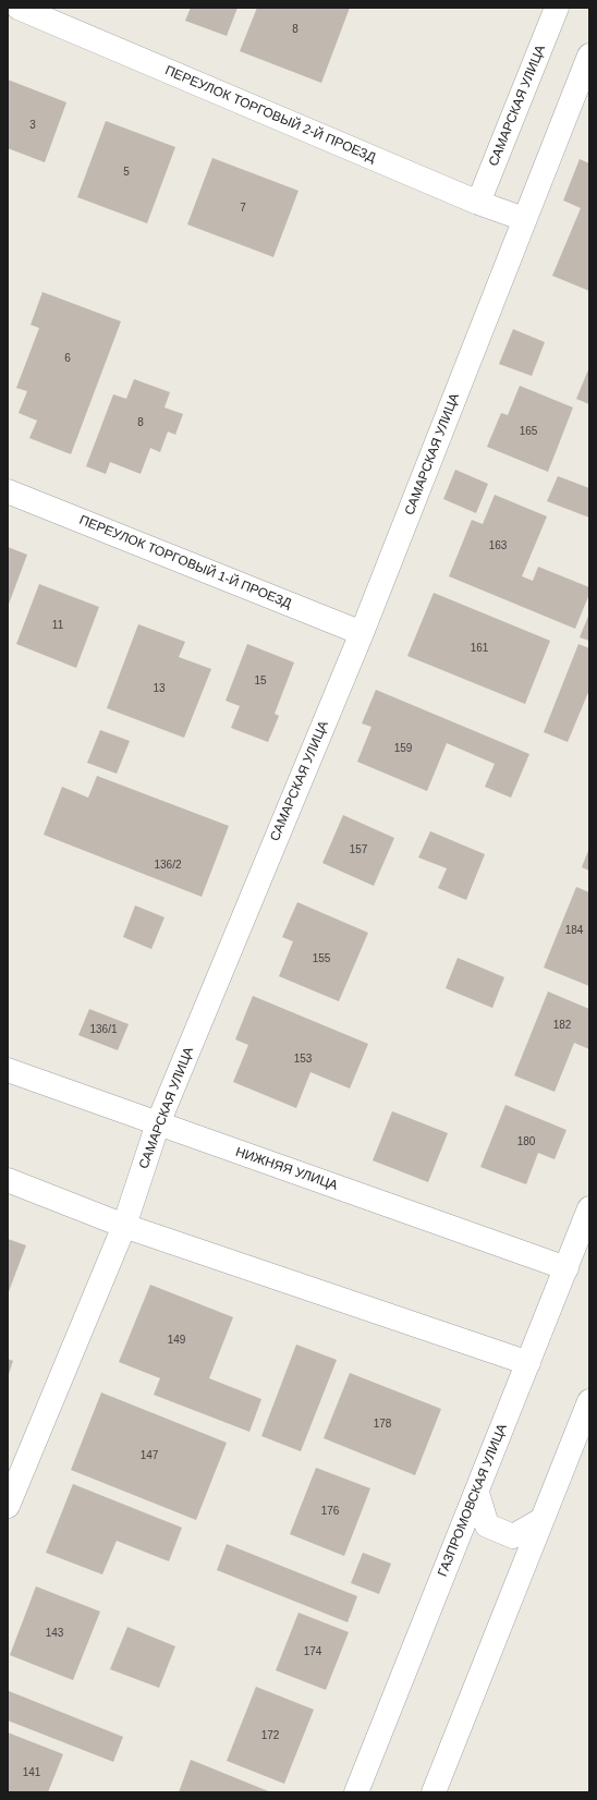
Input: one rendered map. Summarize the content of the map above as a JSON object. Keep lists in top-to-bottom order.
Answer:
{
  "streets": {
    "street": [
      "САМАРСКАЯ УЛИЦА",
      "ПЕРЕУЛОК ТОРГОВЫЙ 2-Й ПРОЕЗД",
      "ПЕРЕУЛОК ТОРГОВЫЙ 1-Й ПРОЕЗД",
      "НИЖНЯЯ УЛИЦА",
      "ГАЗПРОМОВСКАЯ УЛИЦА"
    ]
  },
  "crossings": [
    ["САМАРСКАЯ УЛИЦА", "ПЕРЕУЛОК ТОРГОВЫЙ 2-Й ПРОЕЗД"],
    ["САМАРСКАЯ УЛИЦА", "ПЕРЕУЛОК ТОРГОВЫЙ 1-Й ПРОЕЗД"],
    ["САМАРСКАЯ УЛИЦА", "НИЖНЯЯ УЛИЦА"],
    ["НИЖНЯЯ УЛИЦА", "ГАЗПРОМОВСКАЯ УЛИЦА"]
  ],
  "house_numbers": [
    "8",
    "3",
    "5",
    "7",
    "6",
    "8",
    "165",
    "163",
    "11",
    "161",
    "15",
    "13",
    "159",
    "157",
    "136/2",
    "184",
    "155",
    "182",
    "136/1",
    "153",
    "180",
    "149",
    "178",
    "147",
    "176",
    "143",
    "174",
    "172",
    "141"
  ]
}
